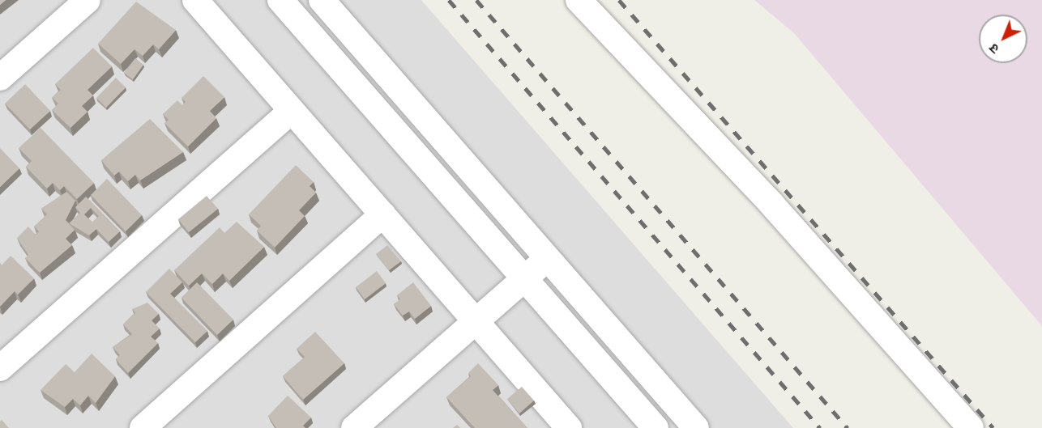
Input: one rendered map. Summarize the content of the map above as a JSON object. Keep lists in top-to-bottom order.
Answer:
{
  "north": "bottom left"
}
